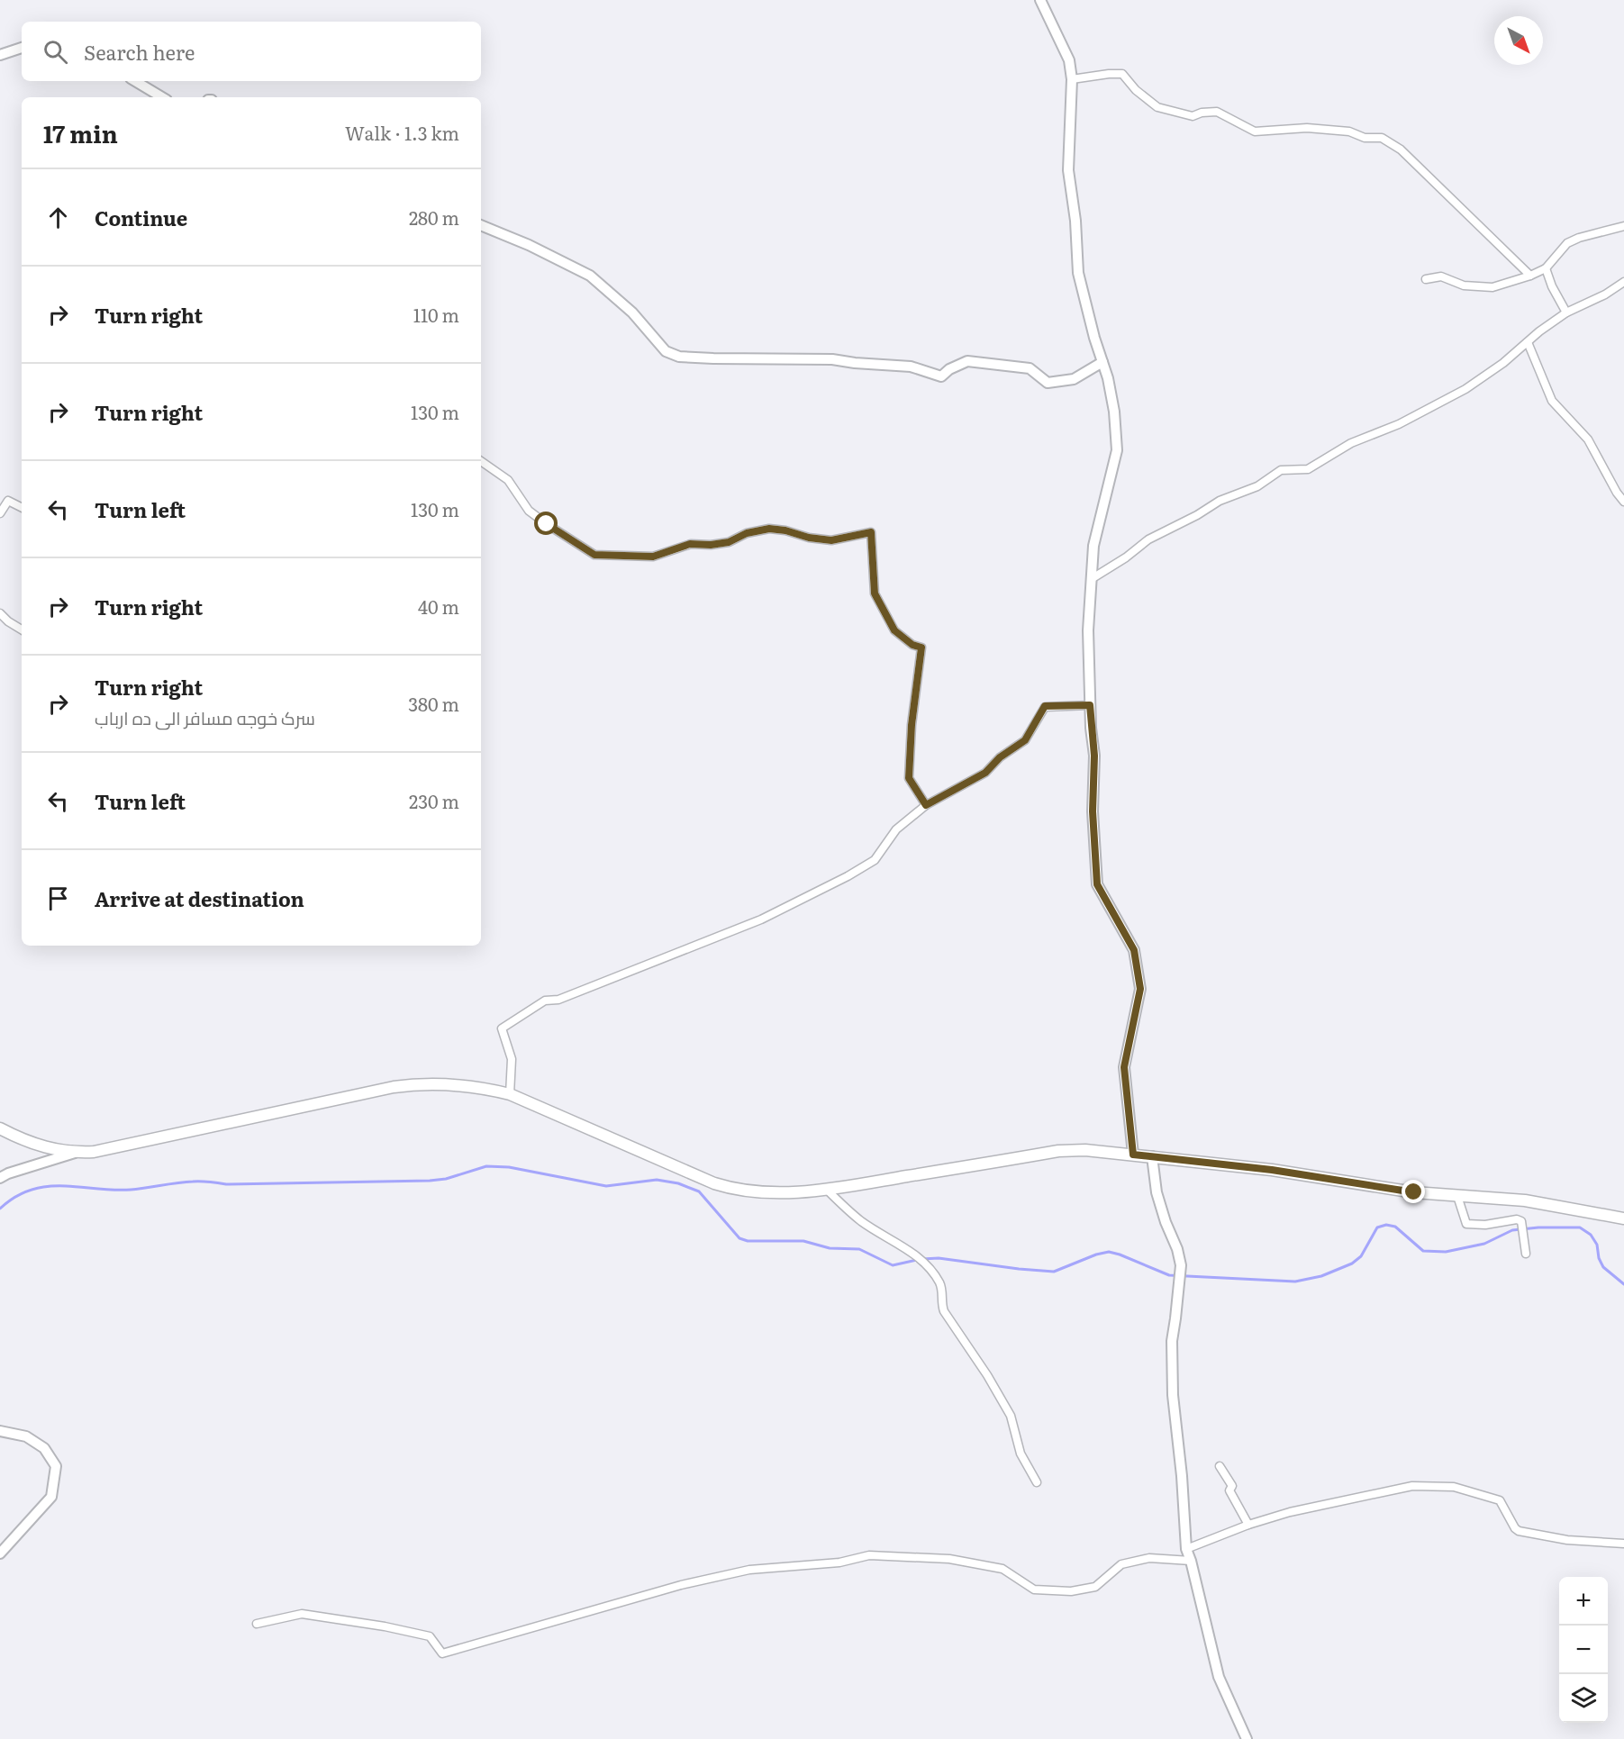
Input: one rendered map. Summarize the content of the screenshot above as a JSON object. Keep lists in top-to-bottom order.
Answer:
{
  "north": "bottom right",
  "page": {
    "search": "Search here",
    "heading": ["17 min", "Walk · 1.3 km"],
    "list": [
      ["Continue", "280 m"],
      ["Turn right", "110 m"],
      ["Turn right", "130 m"],
      ["Turn left", "130 m"],
      ["Turn right", "40 m"],
      ["Turn right", "سرک خوجه مسافر الی ده ارباب", "380 m"],
      ["Turn left", "230 m"],
      "Arrive at destination"
    ],
    "map_buttons": ["+", "−"]
  }
}
